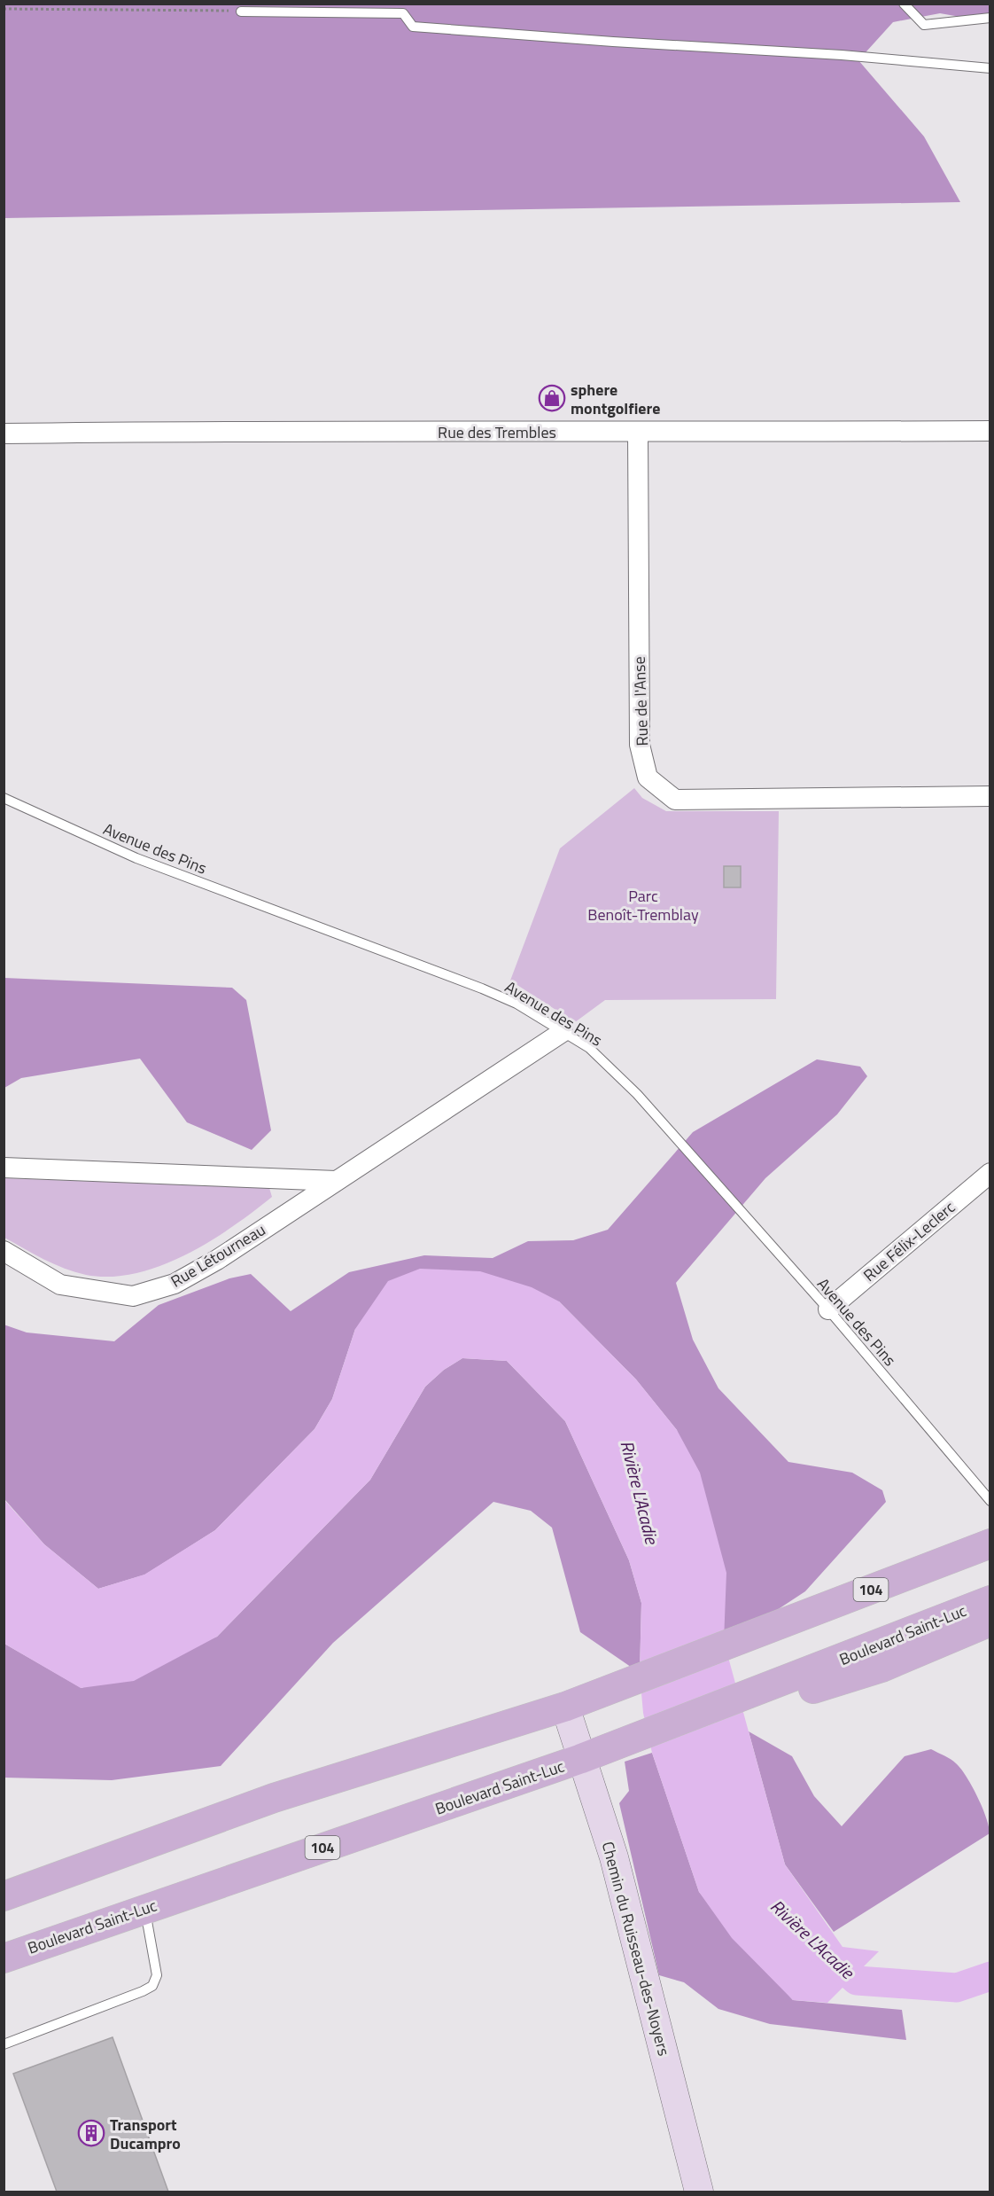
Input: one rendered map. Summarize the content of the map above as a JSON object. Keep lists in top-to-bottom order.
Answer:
{
  "streets": {
    "main road": ["104", "Boulevard Saint-Luc"],
    "street": [
      "Rue des Trembles",
      "Rue de l'Anse",
      "Rue Félix-Leclerc",
      "Rue Létourneau",
      "Chemin du Ruisseau-des-Noyers"
    ],
    "lane": ["Avenue des Pins"]
  },
  "crossings": [
    ["Rue des Trembles", "Rue de l'Anse"],
    ["Avenue des Pins", "Rue Félix-Leclerc"],
    ["Avenue des Pins", "Rue Létourneau"],
    ["104", "Chemin du Ruisseau-des-Noyers"],
    ["Boulevard Saint-Luc", "Chemin du Ruisseau-des-Noyers"]
  ],
  "water": ["Rivière L'Acadie"],
  "parks": ["Parc Benoît-Tremblay"],
  "places": {
    "shop": ["sphere montgolfiere"],
    "building": ["Transport Ducampro"]
  }
}
